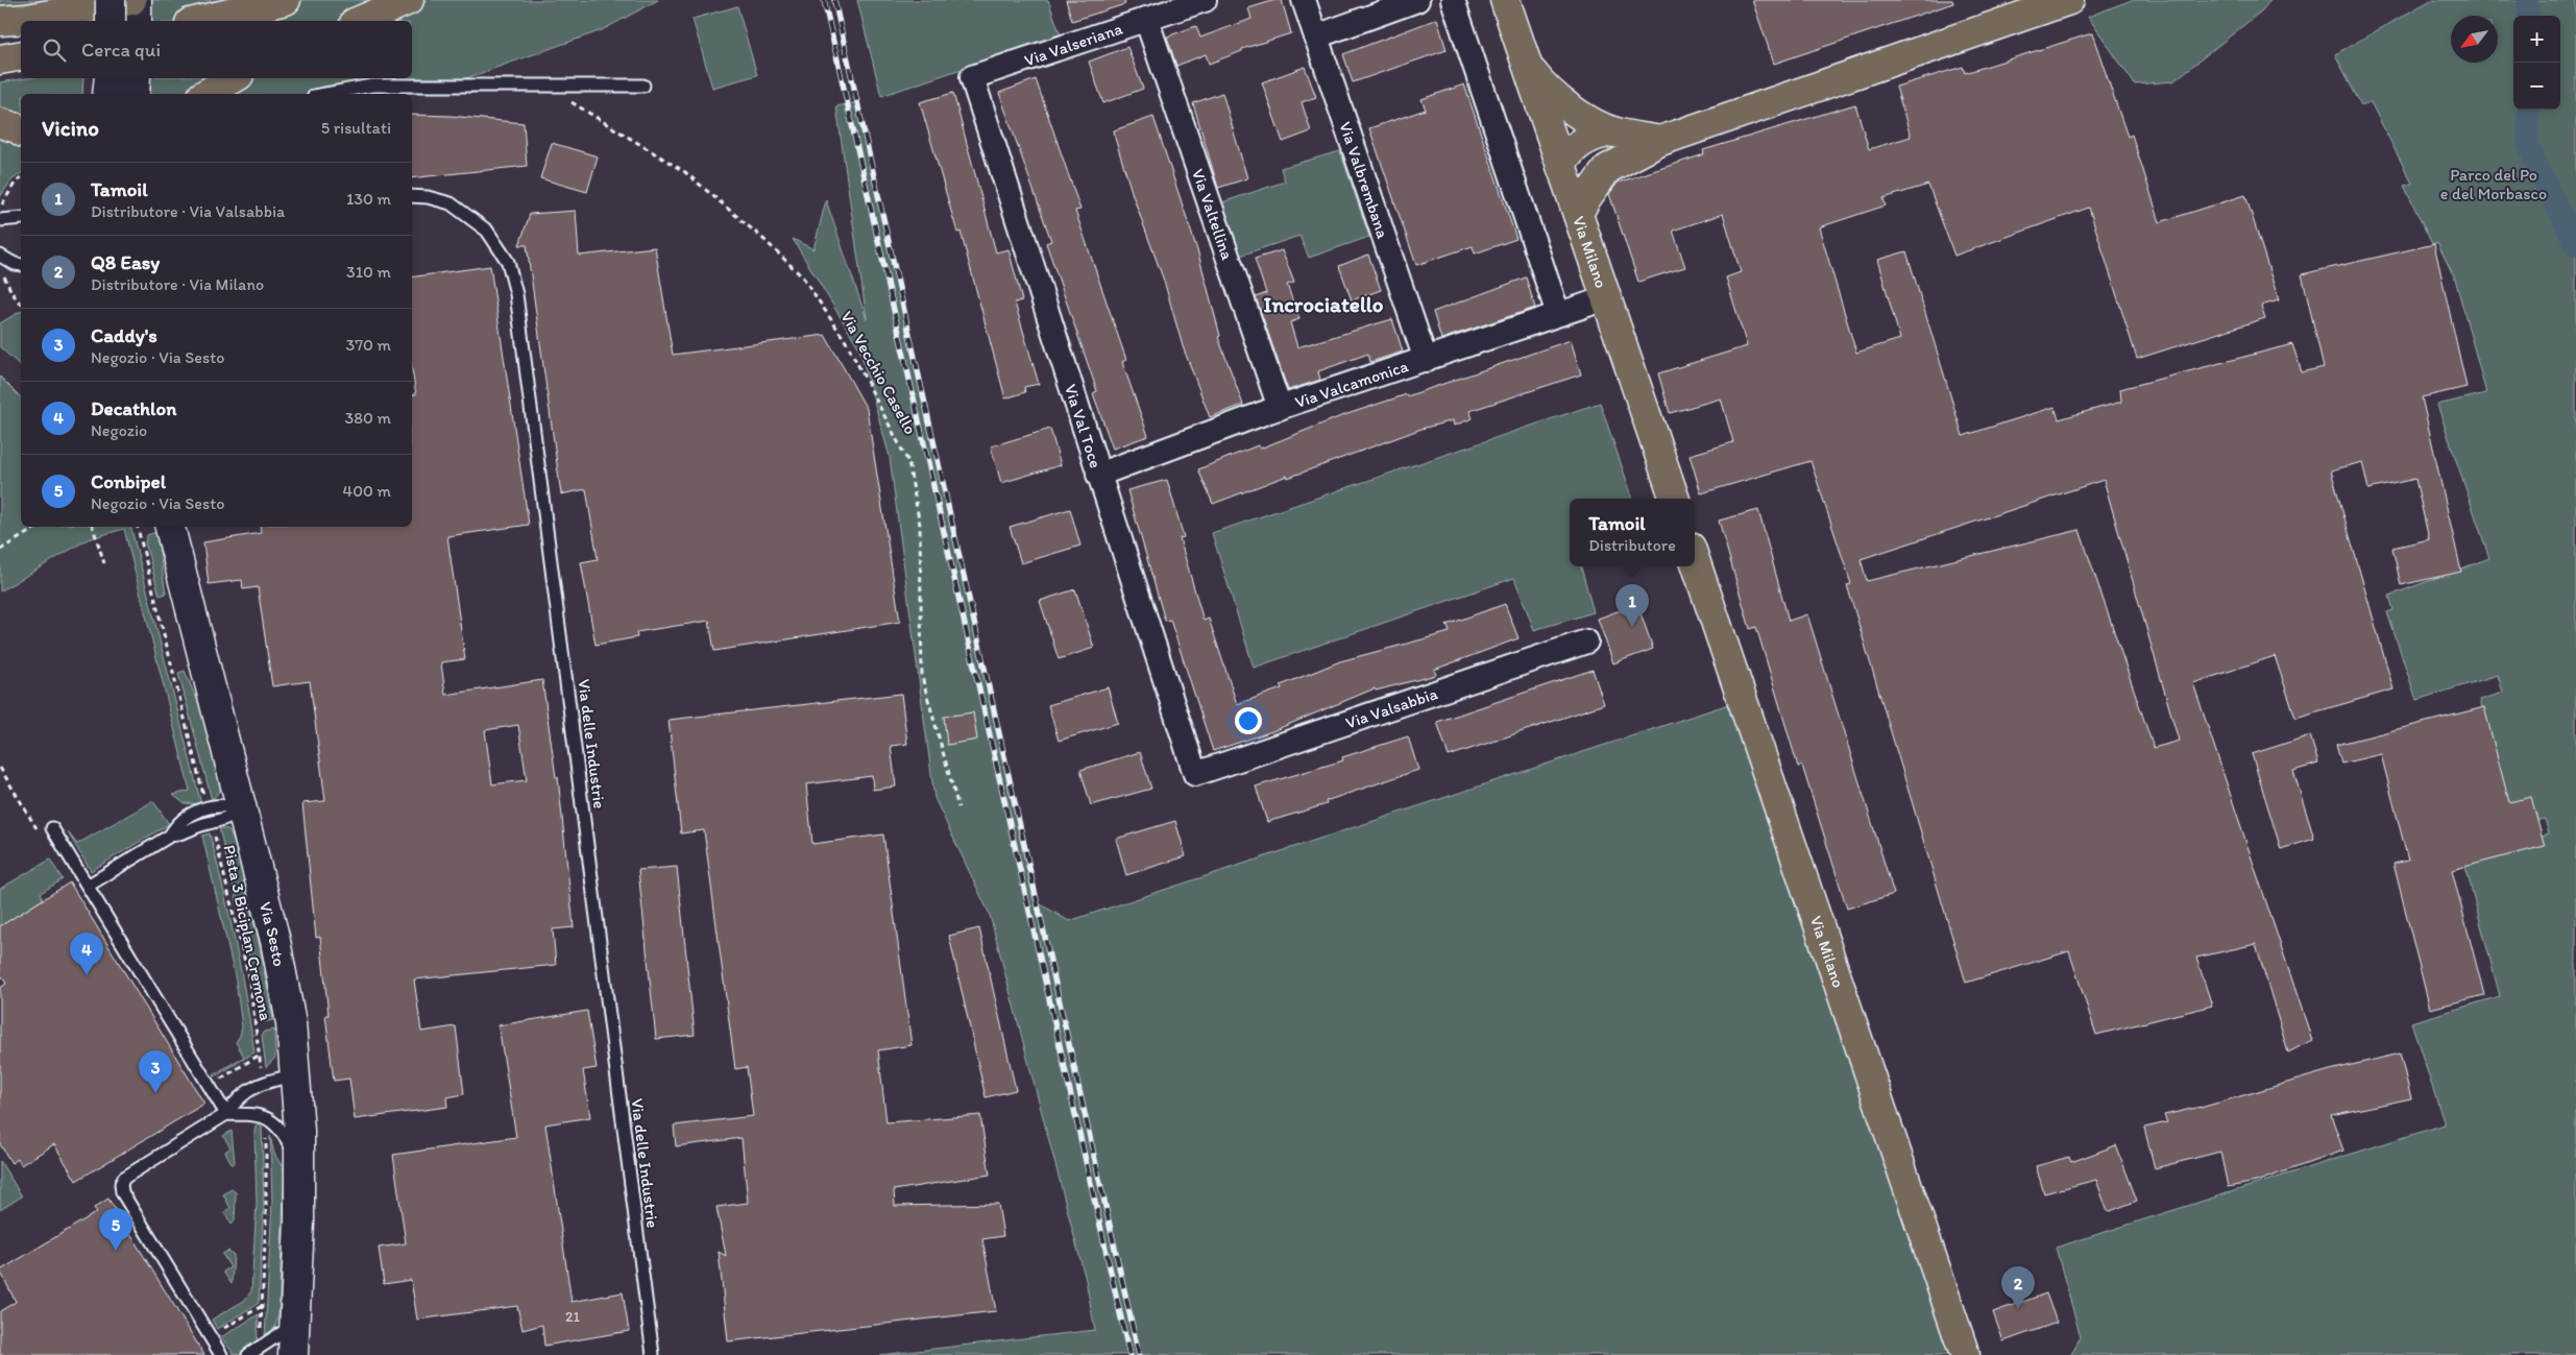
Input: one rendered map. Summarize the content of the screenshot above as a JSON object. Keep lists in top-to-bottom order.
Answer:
{
  "streets": {
    "main road": ["Via Milano"],
    "street": [
      "Via Valseriana",
      "Via Valbrembana",
      "Via Valtellina",
      "Via Valcamonica",
      "Via Val Toce",
      "Via Valsabbia",
      "Via Sesto"
    ],
    "lane": ["Via delle Industrie"],
    "path": ["Via Vecchio Casello", "Pista 3 Biciplan Cremona"]
  },
  "crossings": [
    ["Via Valseriana", "Via Valtellina"],
    ["Via Valseriana", "Via Val Toce"],
    ["Via Valbrembana", "Via Valcamonica"],
    ["Via Valtellina", "Via Valcamonica"],
    ["Via Milano", "Via Valcamonica"],
    ["Via Valcamonica", "Via Val Toce"],
    ["Via Val Toce", "Via Valsabbia"]
  ],
  "districts": ["Incrociatello"],
  "parks": ["Parco del Po e del Morbasco"],
  "house_numbers": ["21"],
  "north": "bottom left",
  "page": {
    "map_buttons": ["+", "−"],
    "search": "Cerca qui",
    "heading": ["Vicino", "5 risultati"],
    "list": [
      {
        "mark": "1",
        "name": "Tamoil",
        "note": "Distributore · Via Valsabbia",
        "value": "130 m"
      },
      {
        "mark": "2",
        "name": "Q8 Easy",
        "note": "Distributore · Via Milano",
        "value": "310 m"
      },
      {
        "mark": "3",
        "name": "Caddy's",
        "note": "Negozio · Via Sesto",
        "value": "370 m"
      },
      {
        "mark": "4",
        "name": "Decathlon",
        "note": "Negozio",
        "value": "380 m"
      },
      {
        "mark": "5",
        "name": "Conbipel",
        "note": "Negozio · Via Sesto",
        "value": "400 m"
      }
    ],
    "popup": ["Tamoil", "Distributore"],
    "pins": [
      "1",
      "4",
      "3",
      "5",
      "2"
    ]
  }
}
